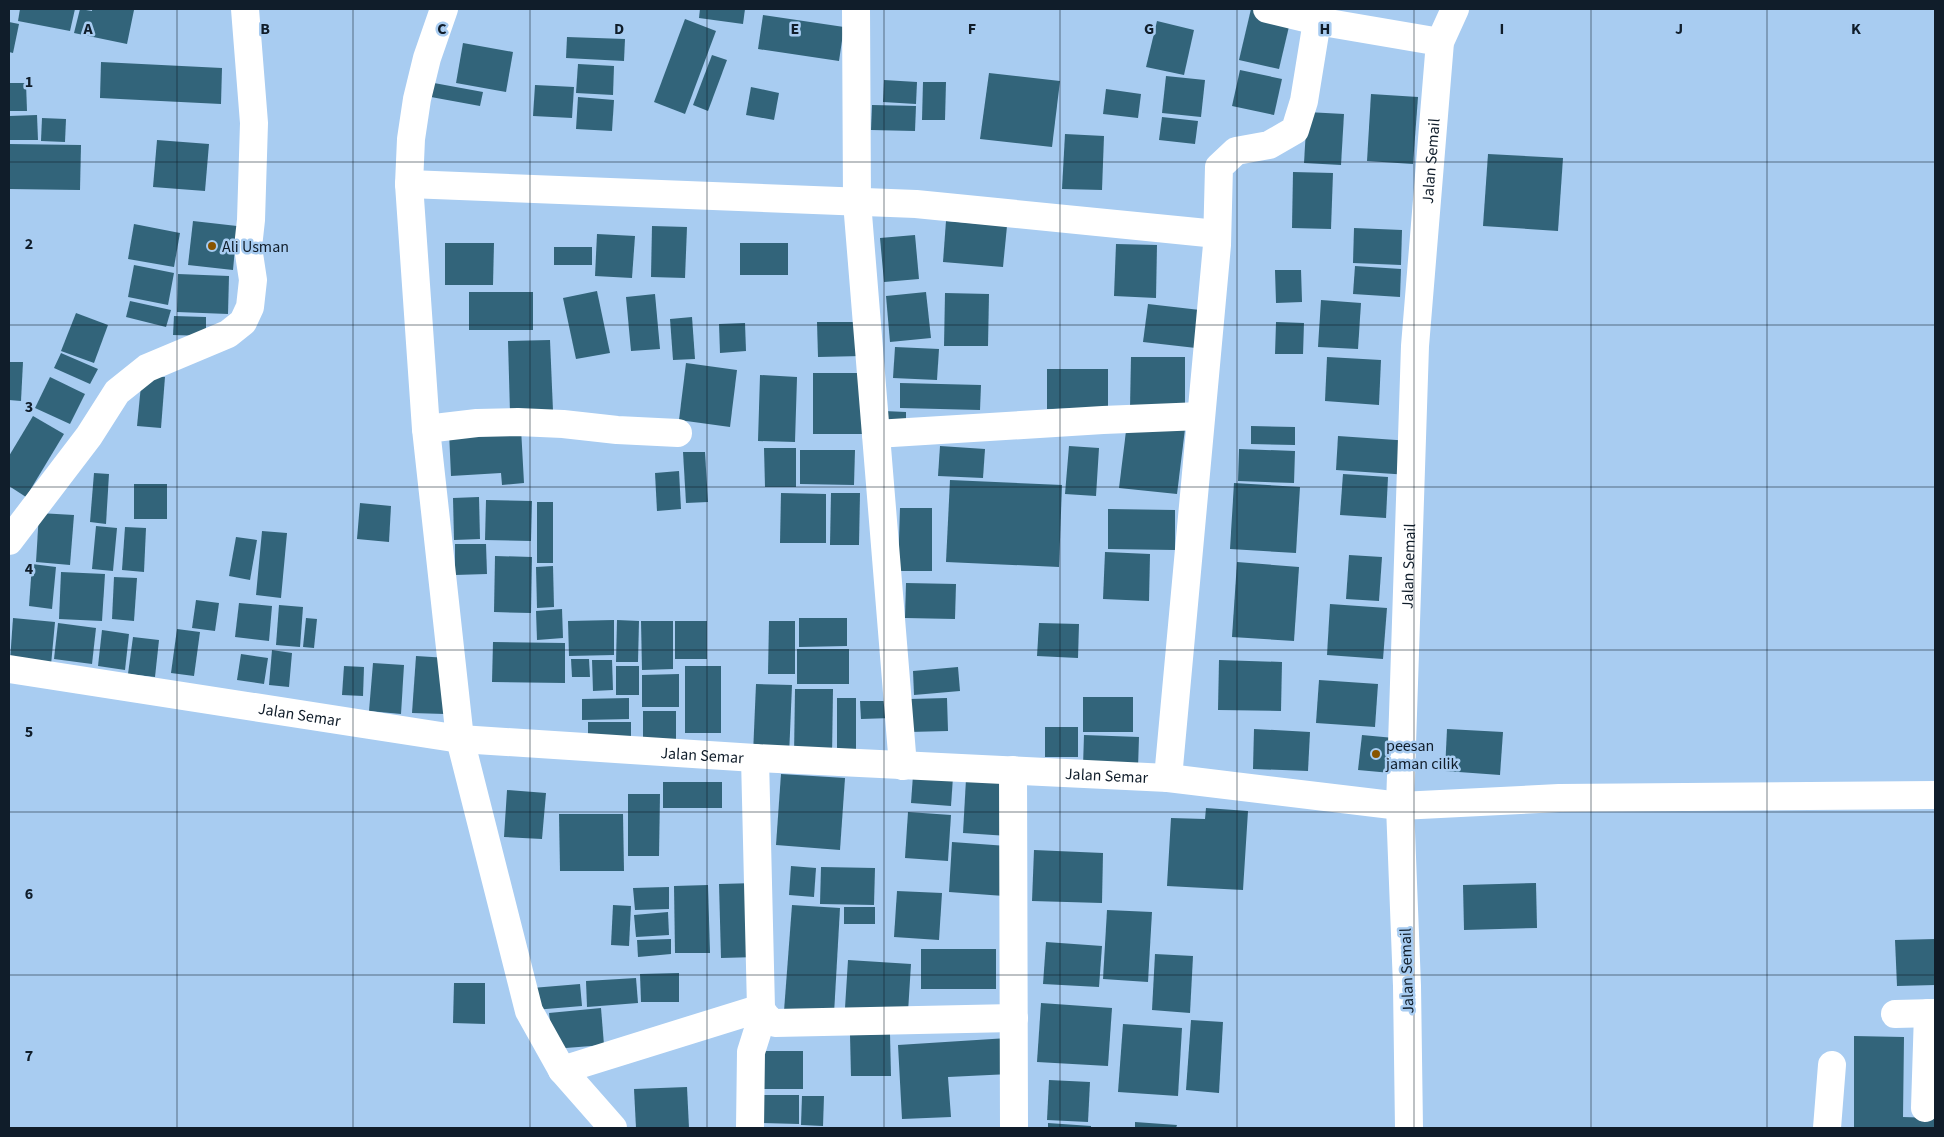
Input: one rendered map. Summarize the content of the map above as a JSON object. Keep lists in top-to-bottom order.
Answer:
{
  "streets": {
    "street": ["Jalan Semail", "Jalan Semar"]
  },
  "crossings": [
    ["Jalan Semail", "Jalan Semar"]
  ],
  "places": ["Ali Usman", "peesan jaman cilik"],
  "grid": {
    "columns": [
      "A",
      "B",
      "C",
      "D",
      "E",
      "F",
      "G",
      "H",
      "I",
      "J",
      "K"
    ],
    "rows": [
      "1",
      "2",
      "3",
      "4",
      "5",
      "6",
      "7"
    ]
  }
}
